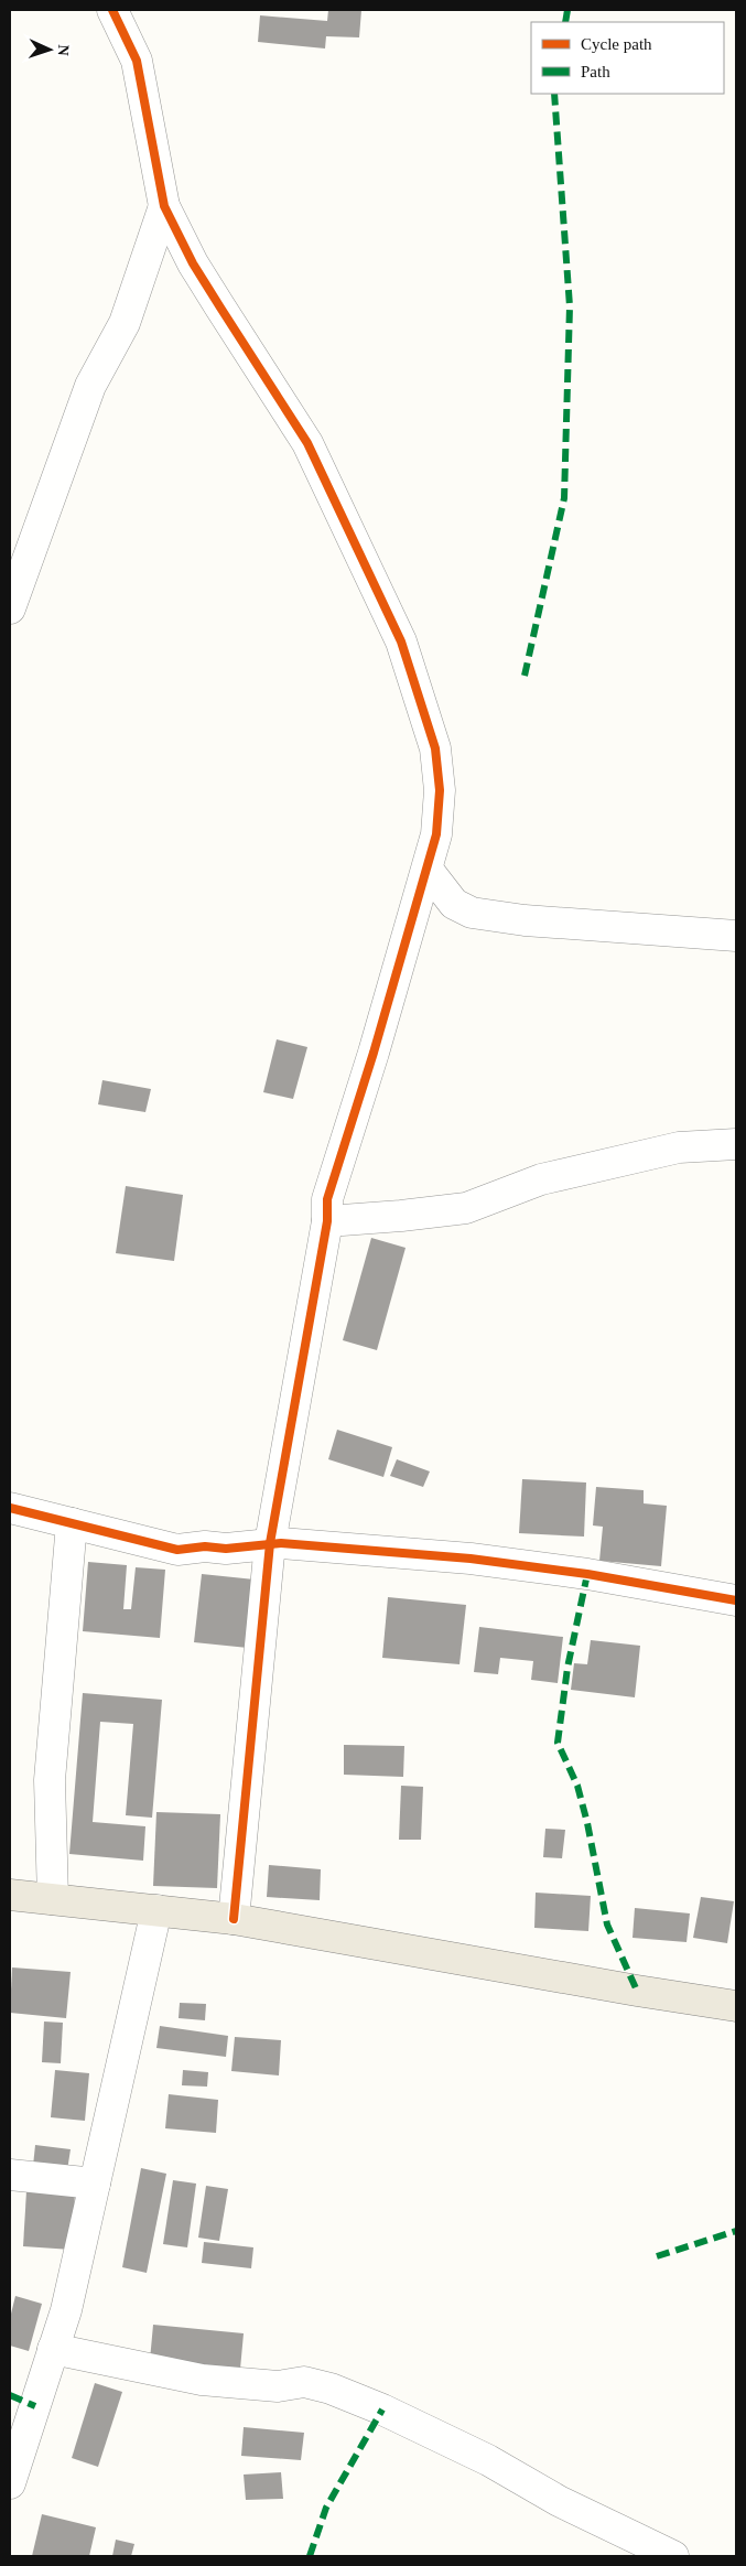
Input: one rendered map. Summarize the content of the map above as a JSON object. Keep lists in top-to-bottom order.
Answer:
{
  "legend": ["Cycle path", "Path"],
  "north": "right"
}
